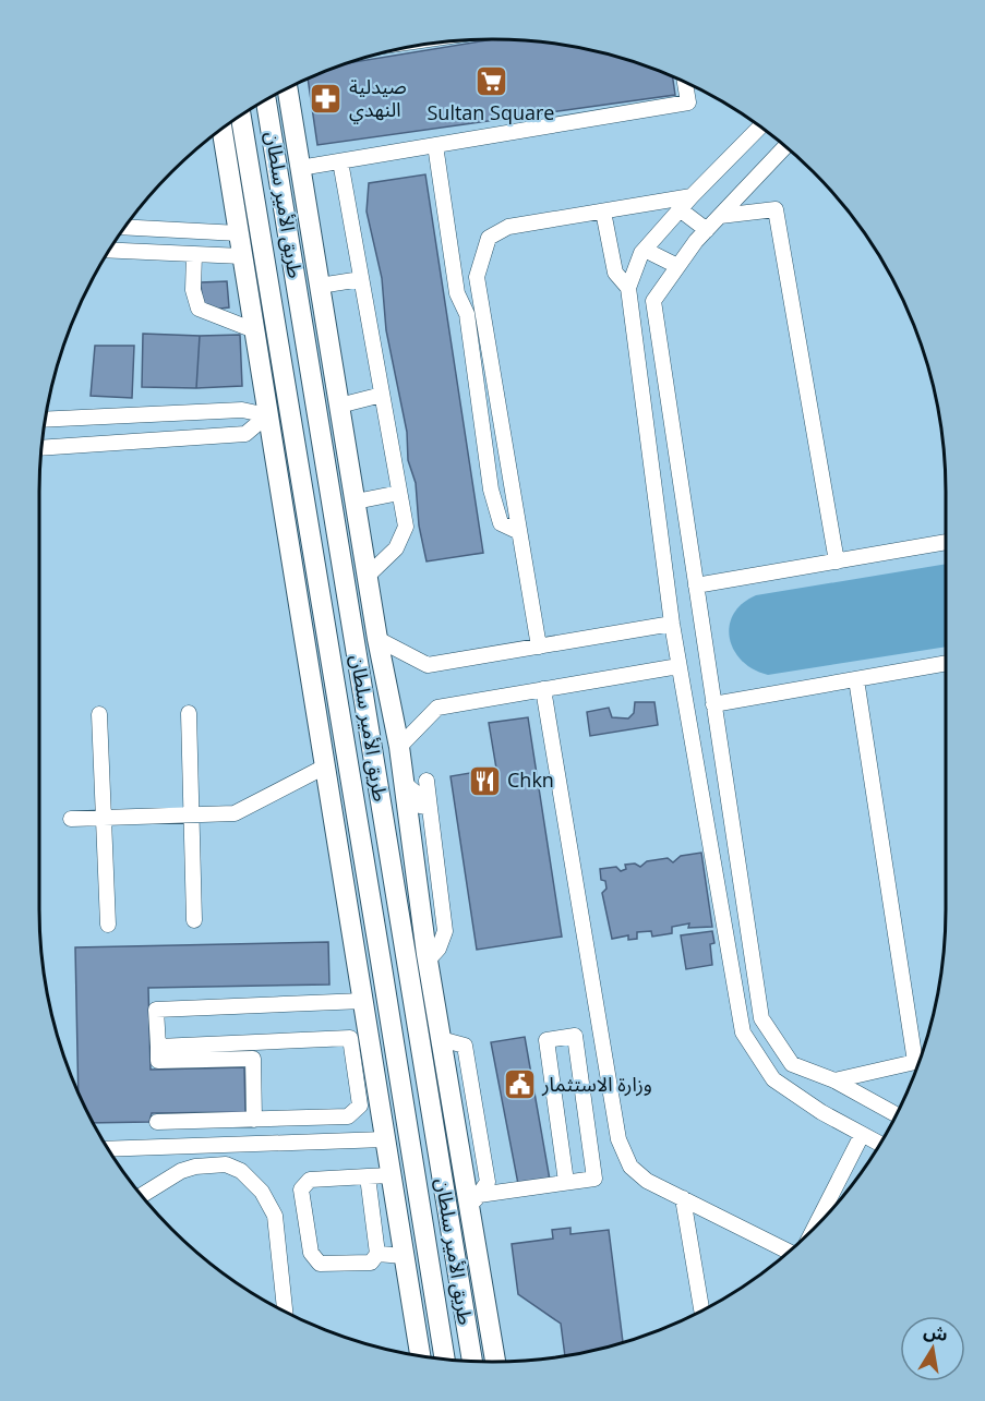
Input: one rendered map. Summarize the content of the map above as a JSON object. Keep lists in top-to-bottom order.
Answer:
{
  "streets": {
    "main road": ["طريق الأمير سلطان"]
  },
  "places": {
    "supermarket": ["Sultan Square"],
    "pharmacy": ["صيدلية النهدي"],
    "restaurant": ["Chkn"],
    "public building": ["وزارة الاستثمار"]
  },
  "north": "top"
}
